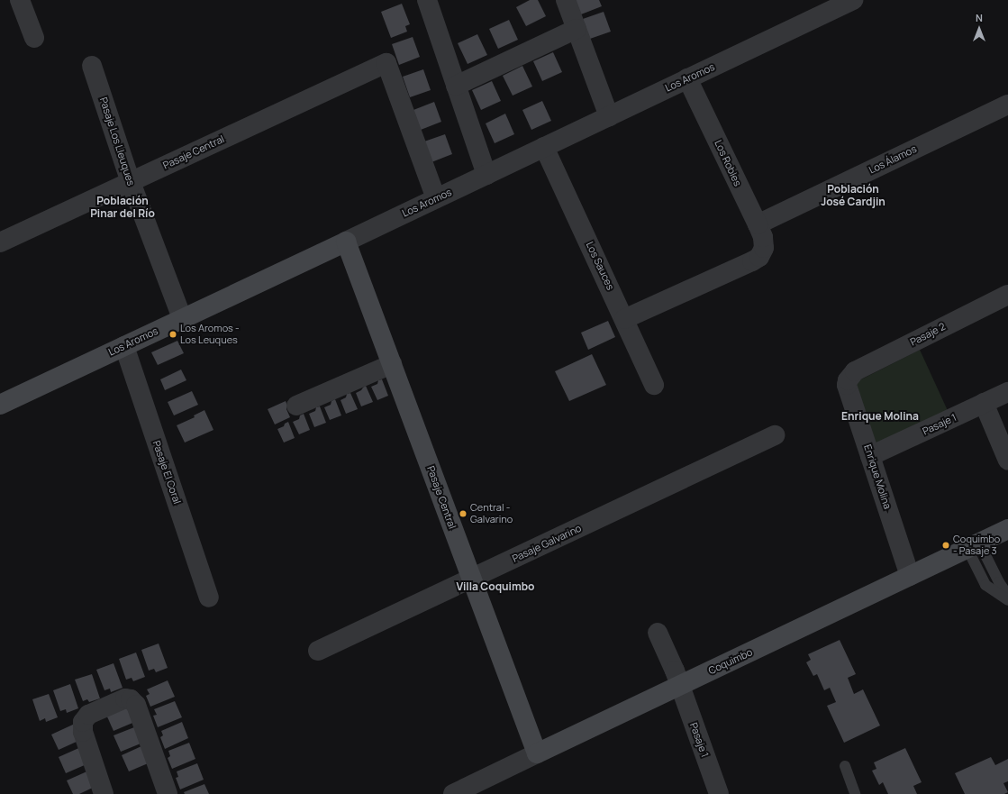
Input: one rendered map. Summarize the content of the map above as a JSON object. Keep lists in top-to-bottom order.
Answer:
{
  "streets": {
    "street": [
      "Los Aromos",
      "Pasaje Los Lleuques",
      "Pasaje Central",
      "Los Álamos",
      "Los Robles",
      "Los Sauces",
      "Pasaje 2",
      "Pasaje 1",
      "Pasaje El Coral",
      "Enrique Molina",
      "Pasaje Galvarino",
      "Coquimbo"
    ]
  },
  "crossings": [
    ["Los Aromos", "Pasaje Los Lleuques"],
    ["Los Aromos", "Pasaje Central"],
    ["Los Aromos", "Los Robles"],
    ["Los Aromos", "Los Sauces"],
    ["Los Aromos", "Pasaje El Coral"],
    ["Pasaje Los Lleuques", "Pasaje Central"],
    ["Pasaje Central", "Pasaje Galvarino"],
    ["Pasaje Central", "Coquimbo"],
    ["Los Álamos", "Los Robles"],
    ["Los Robles", "Los Sauces"],
    ["Pasaje 2", "Enrique Molina"],
    ["Pasaje 1", "Enrique Molina"],
    ["Pasaje 1", "Coquimbo"],
    ["Enrique Molina", "Coquimbo"]
  ],
  "districts": [
    "Población José Cardjin",
    "Población Pinar del Río",
    "Enrique Molina",
    "Villa Coquimbo"
  ],
  "places": ["Los Aromos - Los Leuques", "Central - Galvarino", "Coquimbo - Pasaje 3"],
  "north": "top"
}
